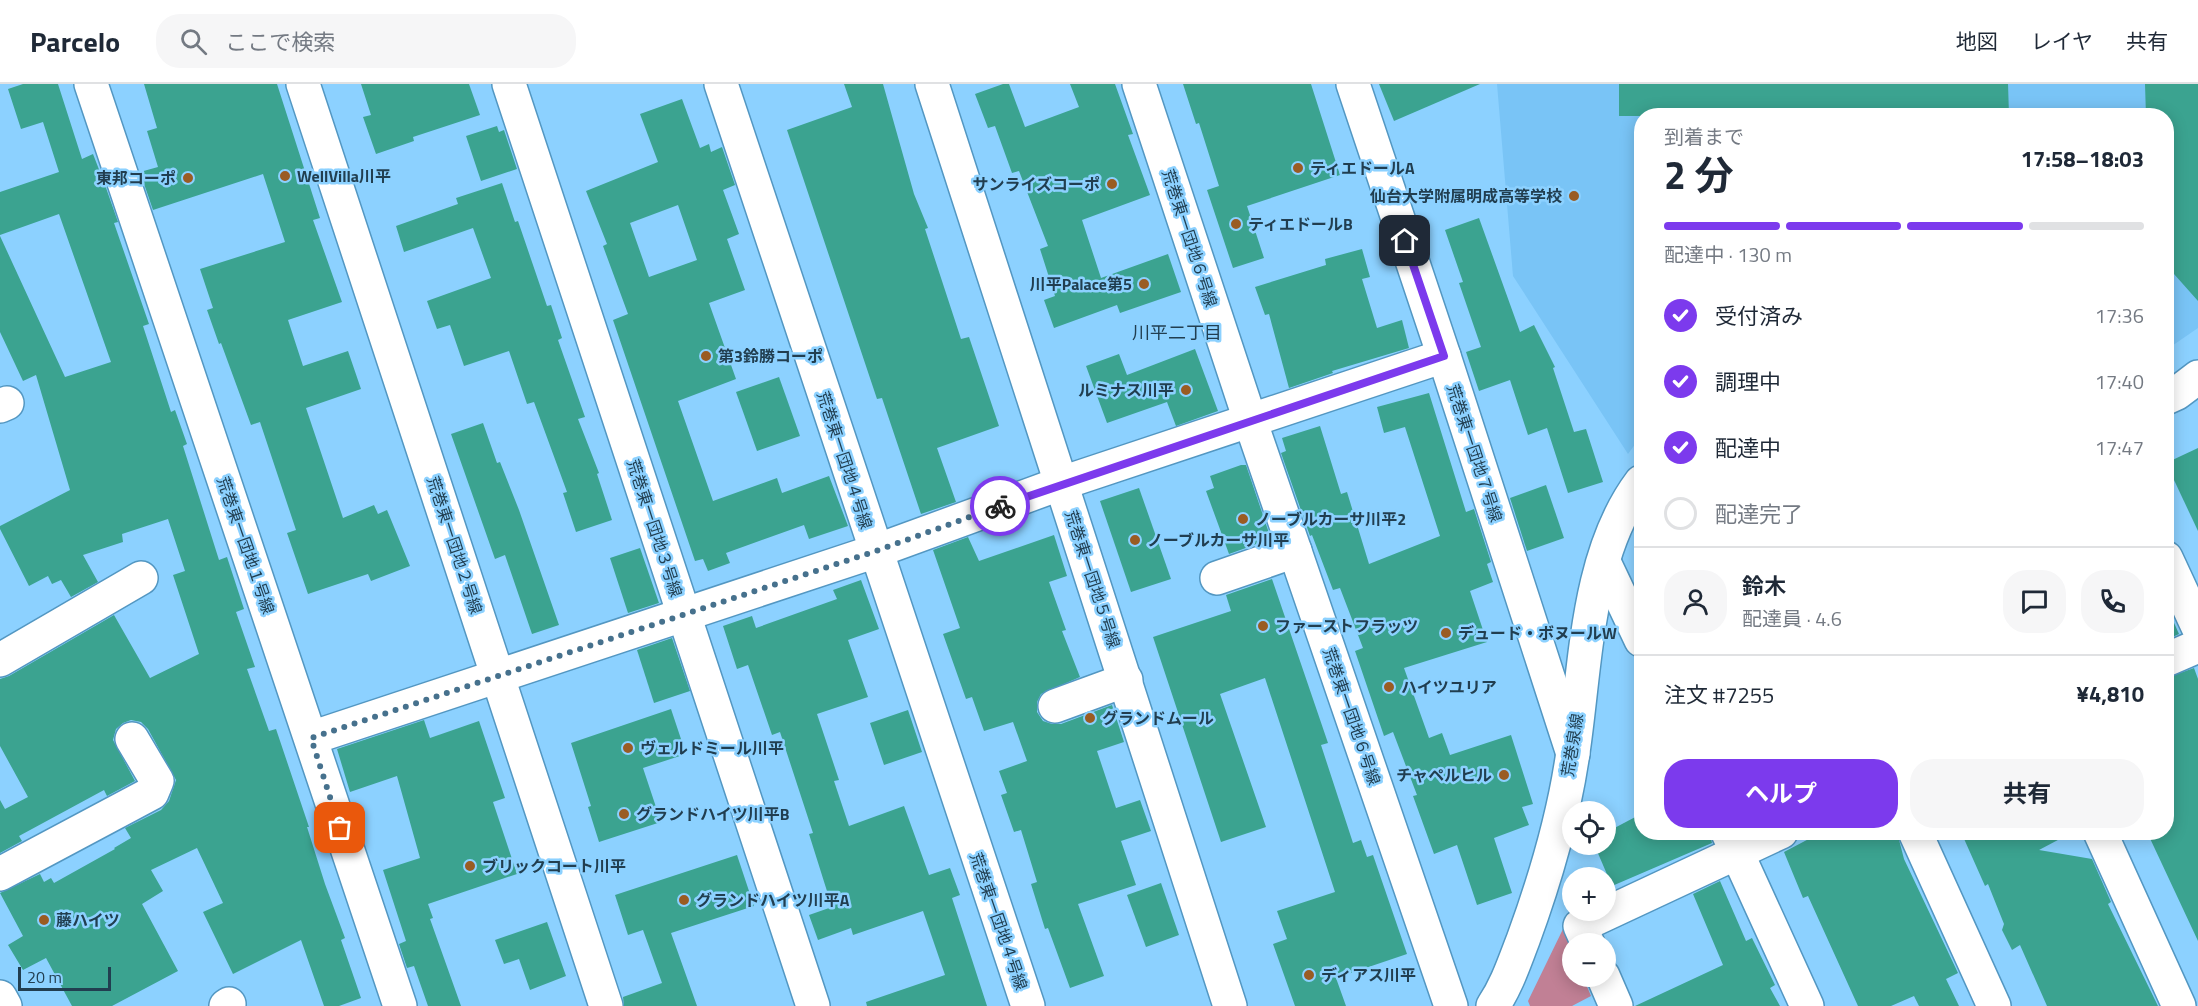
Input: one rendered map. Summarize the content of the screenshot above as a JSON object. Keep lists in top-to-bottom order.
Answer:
{
  "streets": {
    "street": [
      "荒巻東一団地６号線",
      "荒巻東一団地７号線",
      "荒巻東一団地４号線",
      "荒巻東一団地３号線",
      "荒巻東一団地１号線",
      "荒巻東一団地２号線",
      "荒巻東一団地５号線",
      "荒巻泉線"
    ]
  },
  "crossings": [
    ["荒巻東一団地７号線", "荒巻泉線"]
  ],
  "districts": ["川平二丁目"],
  "places": [
    "ティエドールA",
    "WellVilla川平",
    "東邦コーポ",
    "サンライズコーポ",
    "仙台大学附属明成高等学校",
    "ティエドールB",
    "川平Palace第5",
    "第3鈴勝コーポ",
    "ルミナス川平",
    "ノーブルカーサ川平2",
    "ノーブルカーサ川平",
    "ファーストフラッツ",
    "デュード・ボヌールW",
    "ハイツユリア",
    "グランドムール",
    "ヴェルドミール川平",
    "チャペルヒル",
    "グランドハイツ川平B",
    "ブリックコート川平",
    "グランドハイツ川平A",
    "藤ハイツ",
    "ディアス川平"
  ],
  "scale_bar": "20 m",
  "page": {
    "header": "Parcelo",
    "search": "ここで検索",
    "nav": ["地図", "レイヤ", "共有"],
    "heading": ["2 分", "到着まで", "17:58–18:03"],
    "panel": [
      "鈴木",
      "配達員 · 4.6",
      "注文 #7255",
      "¥4,810"
    ],
    "bar": "配達中 · 130 m",
    "list": [
      ["受付済み", "17:36"],
      ["調理中", "17:40"],
      ["配達中", "17:47"],
      "配達完了"
    ],
    "buttons": ["ヘルプ", "共有"],
    "map_buttons": ["+", "−"],
    "scale": "20 m"
  }
}
